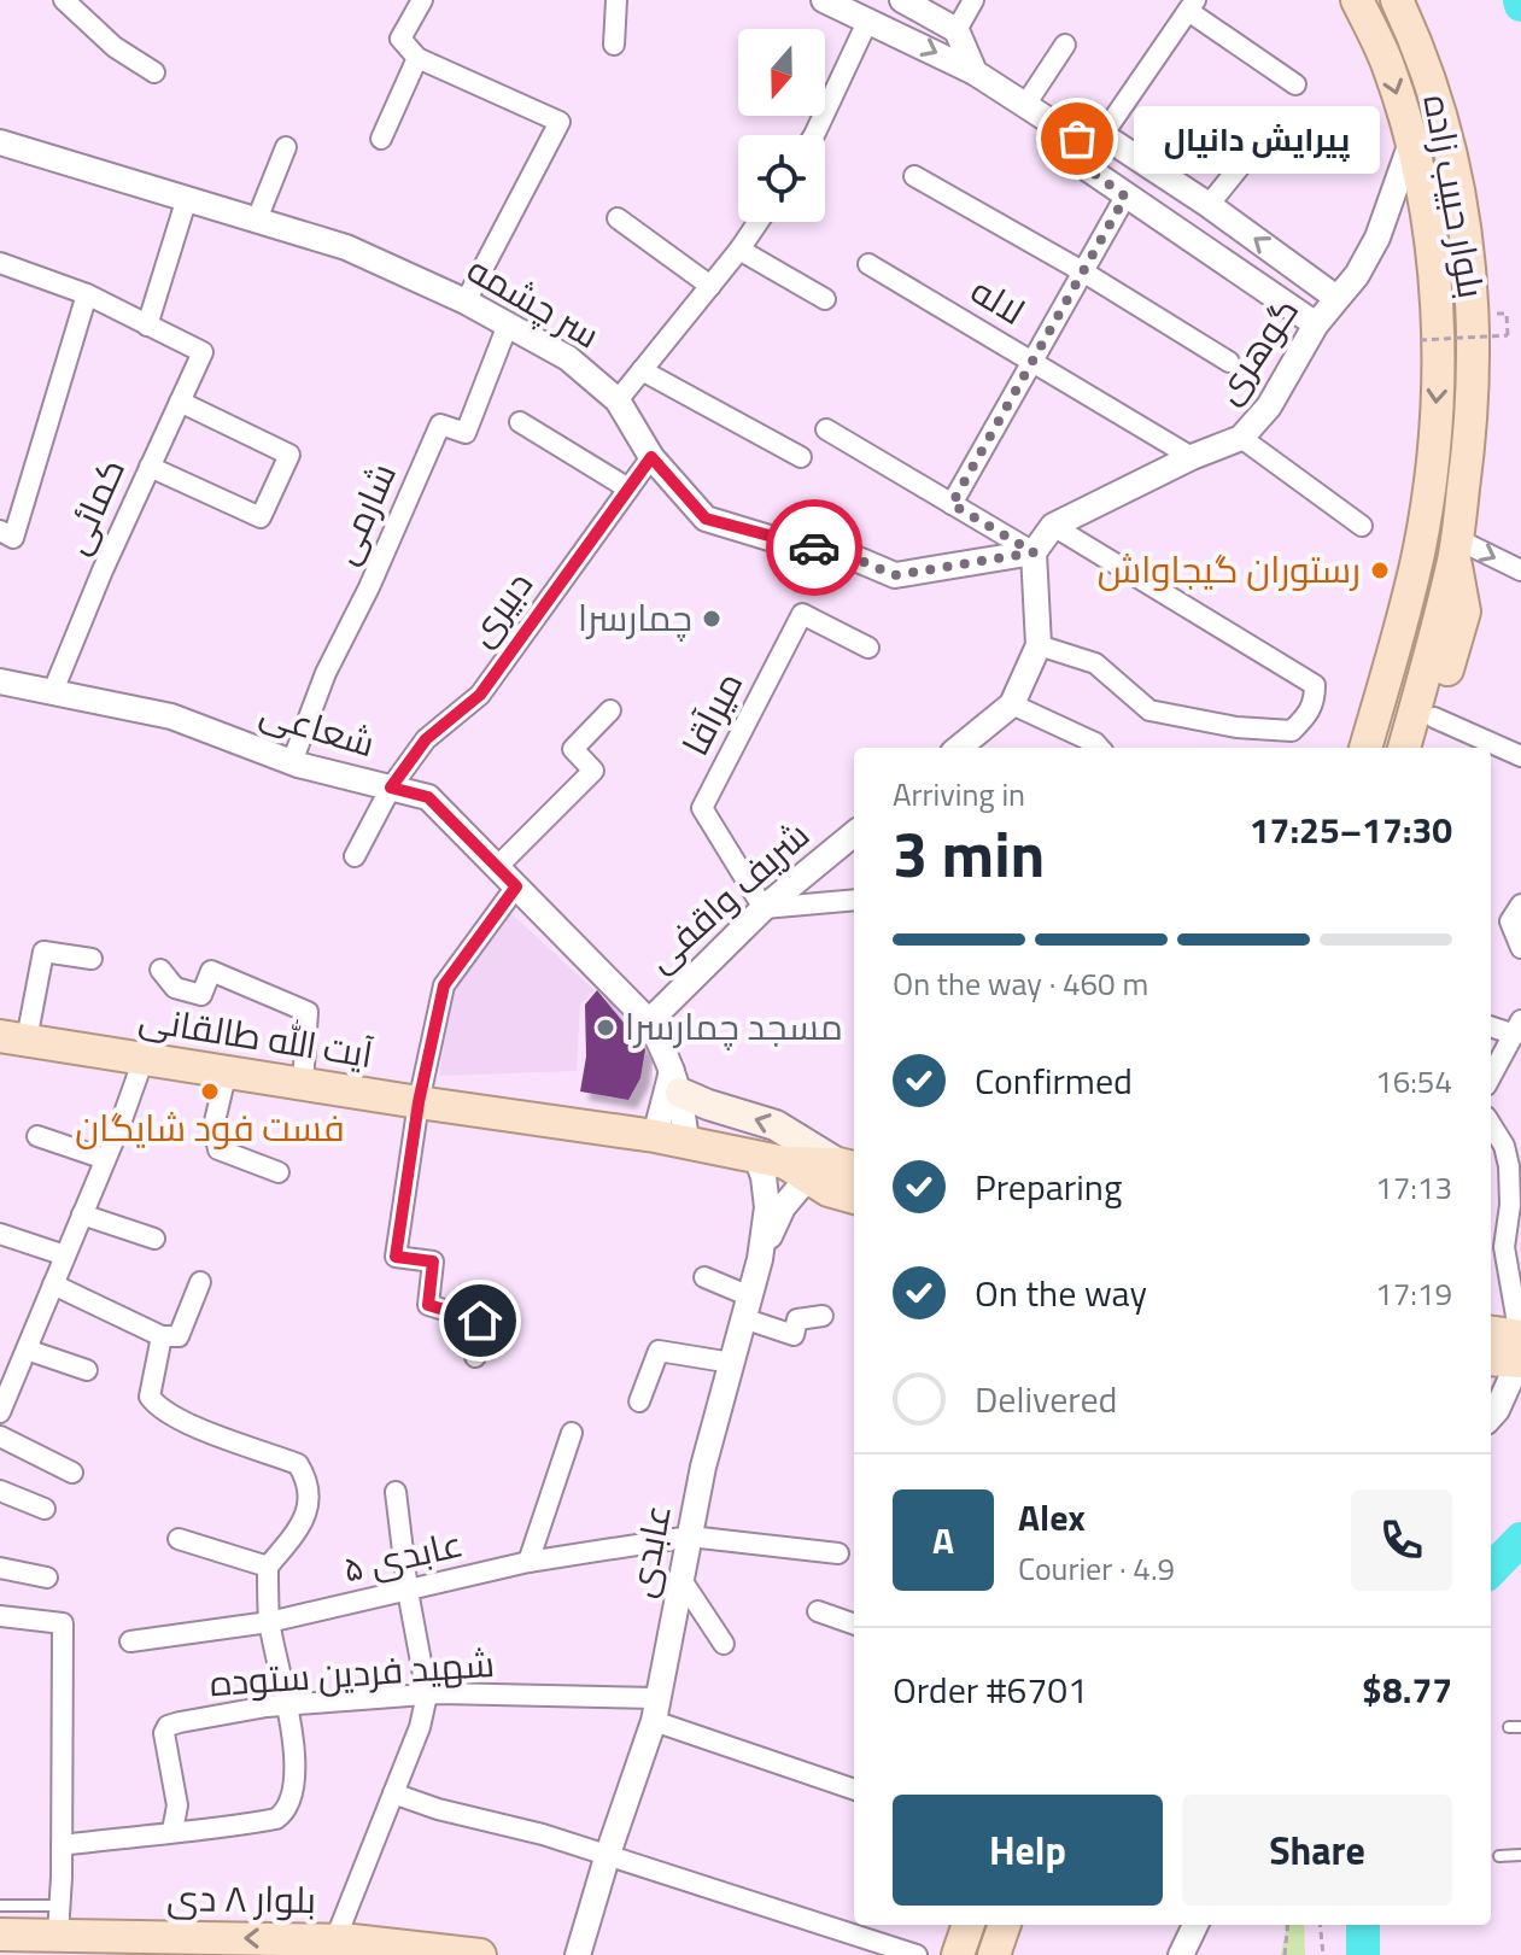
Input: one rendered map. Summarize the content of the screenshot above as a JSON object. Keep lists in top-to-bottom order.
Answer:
{
  "streets": {
    "main road": ["بلوار حبیب زاده", "آیت الله طالقانی", "بلوار ۸ دی"],
    "street": [
      "لاله",
      "سر چشمه",
      "گوهری",
      "کمائی",
      "شارمی",
      "دبیری",
      "میرآقا",
      "شعاعی",
      "شریف واقفی",
      "عابدی",
      "عابدی ۵",
      "شهید فردین ستوده"
    ]
  },
  "crossings": [
    ["بلوار حبیب زاده", "گوهری"],
    ["لاله", "گوهری"],
    ["سر چشمه", "گوهری"],
    ["سر چشمه", "شارمی"],
    ["سر چشمه", "دبیری"],
    ["کمائی", "شعاعی"],
    ["شارمی", "شعاعی"],
    ["دبیری", "شعاعی"],
    ["میرآقا", "شریف واقفی"],
    ["شعاعی", "شریف واقفی"],
    ["آیت الله طالقانی", "عابدی"],
    ["عابدی", "عابدی ۵"],
    ["عابدی", "شهید فردین ستوده"]
  ],
  "one_way": ["بلوار ۸ دی"],
  "places": [
    "پیرایش دانیال",
    "رستوران گیجاواش",
    "چمارسرا",
    "مسجد چمارسرا",
    "فست فود شایگان"
  ],
  "north": "bottom",
  "page": {
    "bubble": "پیرایش دانیال",
    "heading": ["3 min", "Arriving in", "17:25–17:30"],
    "panel": [
      "Alex",
      "Courier · 4.9",
      "Order #6701",
      "$8.77"
    ],
    "bar": "On the way · 460 m",
    "list": [
      ["Confirmed", "16:54"],
      ["Preparing", "17:13"],
      ["On the way", "17:19"],
      "Delivered"
    ],
    "round": "A",
    "buttons": ["Help", "Share"]
  }
}
